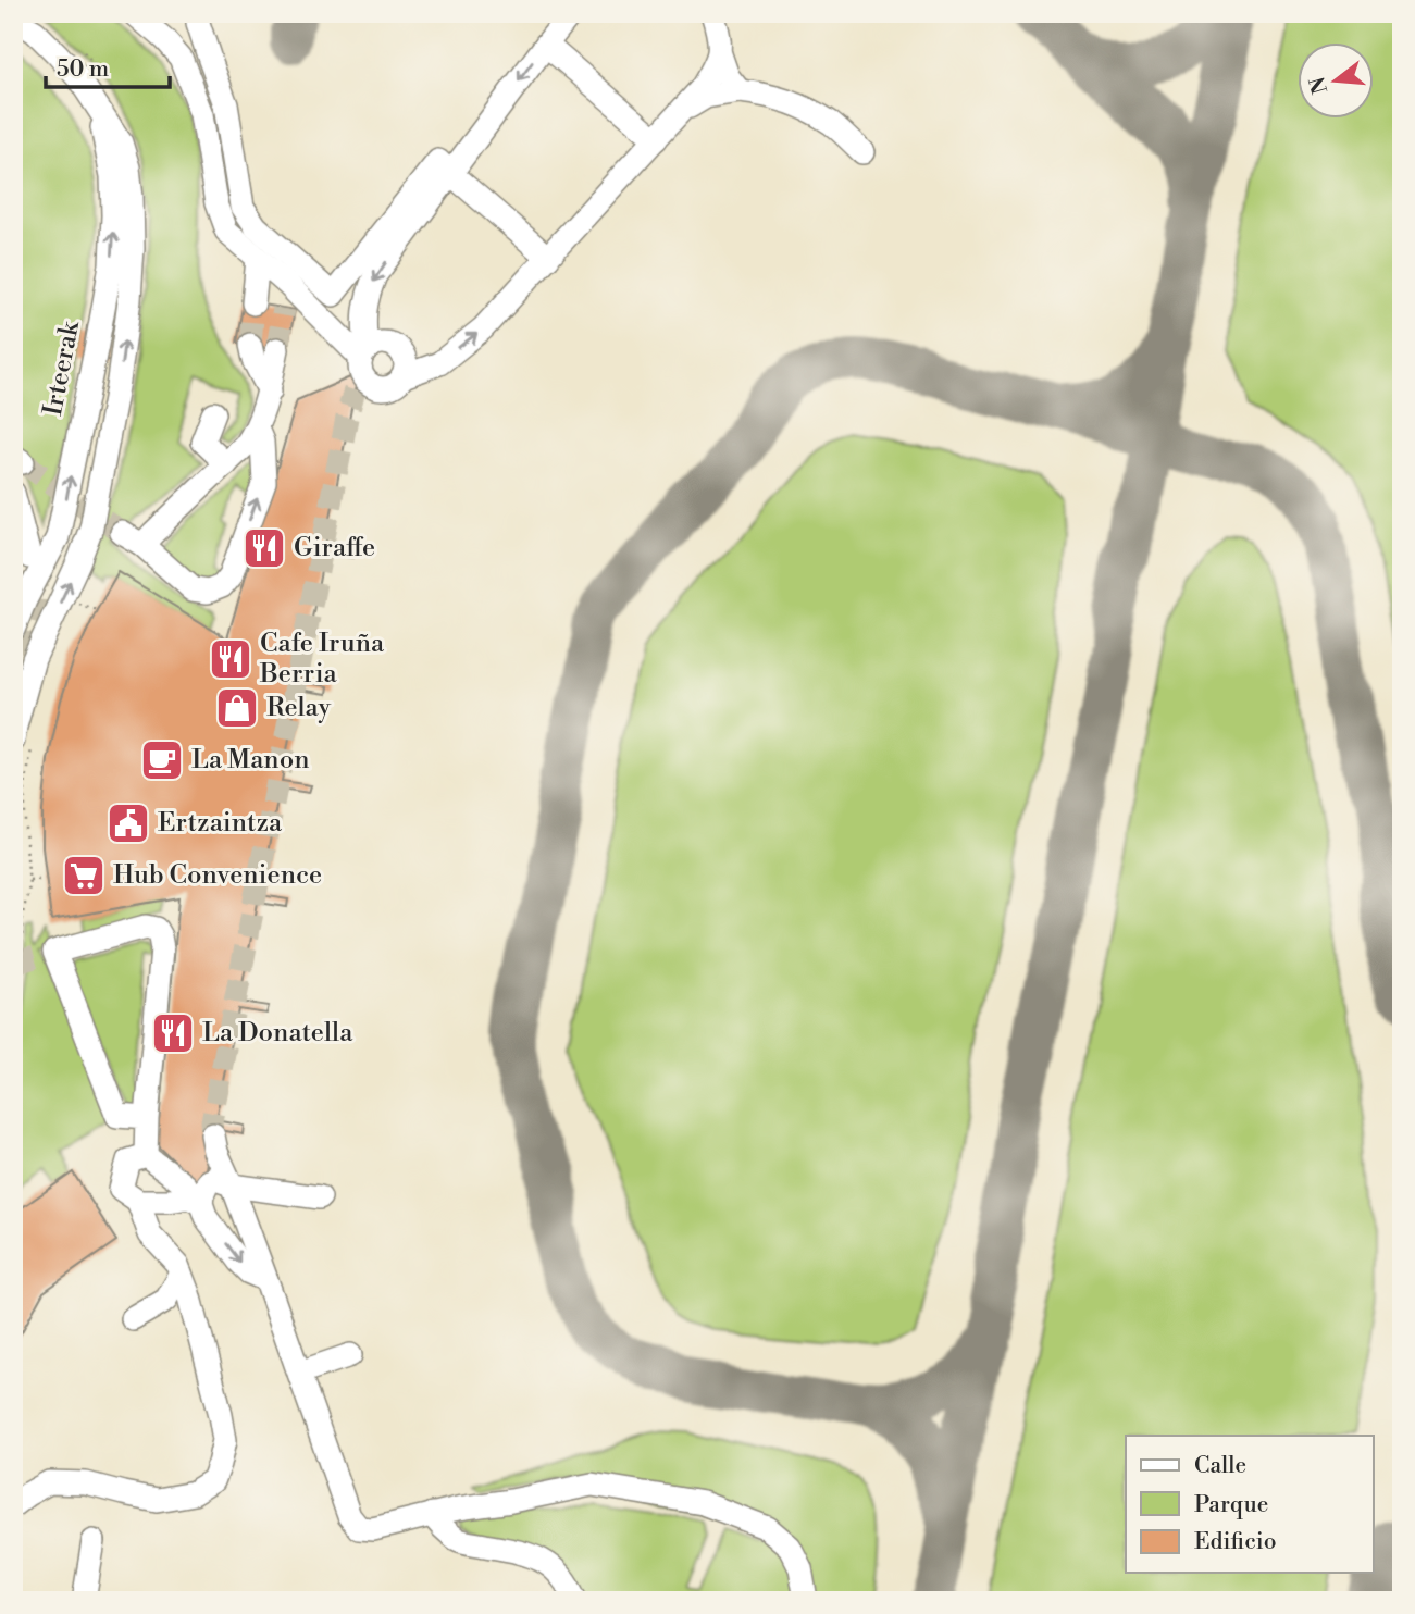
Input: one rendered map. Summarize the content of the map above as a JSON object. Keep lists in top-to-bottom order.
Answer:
{
  "streets": {
    "street": ["Irteerak"]
  },
  "places": {
    "restaurant": ["Giraffe", "Cafe Iruña Berria", "La Donatella"],
    "shop": ["Relay"],
    "cafe": ["La Manon"],
    "public building": ["Ertzaintza"],
    "supermarket": ["Hub Convenience"]
  },
  "legend": ["Calle", "Parque", "Edificio"],
  "scale_bar": "50 m",
  "north": "left"
}
